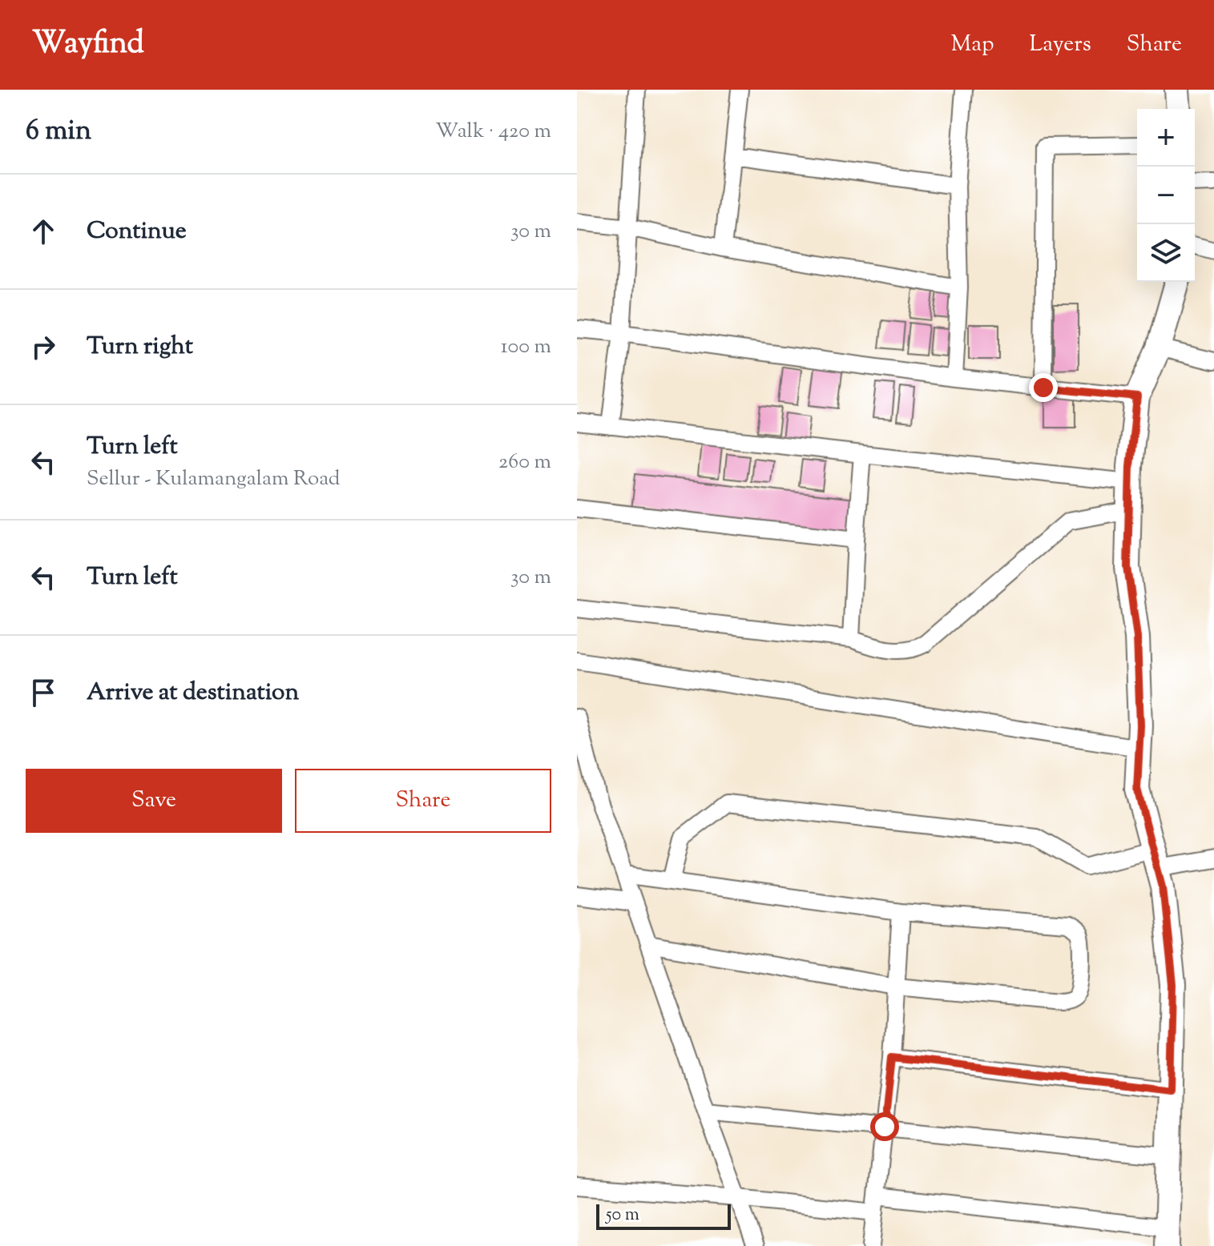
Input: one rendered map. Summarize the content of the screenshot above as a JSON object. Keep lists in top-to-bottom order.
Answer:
{
  "scale_bar": "50 m",
  "page": {
    "header": "Wayfind",
    "nav": ["Map", "Layers", "Share"],
    "heading": ["6 min", "Walk · 420 m"],
    "map_buttons": ["+", "−"],
    "list": [
      ["Continue", "30 m"],
      ["Turn right", "100 m"],
      ["Turn left", "Sellur - Kulamangalam Road", "260 m"],
      ["Turn left", "30 m"],
      "Arrive at destination"
    ],
    "buttons": ["Save", "Share"],
    "scale": "50 m"
  }
}
